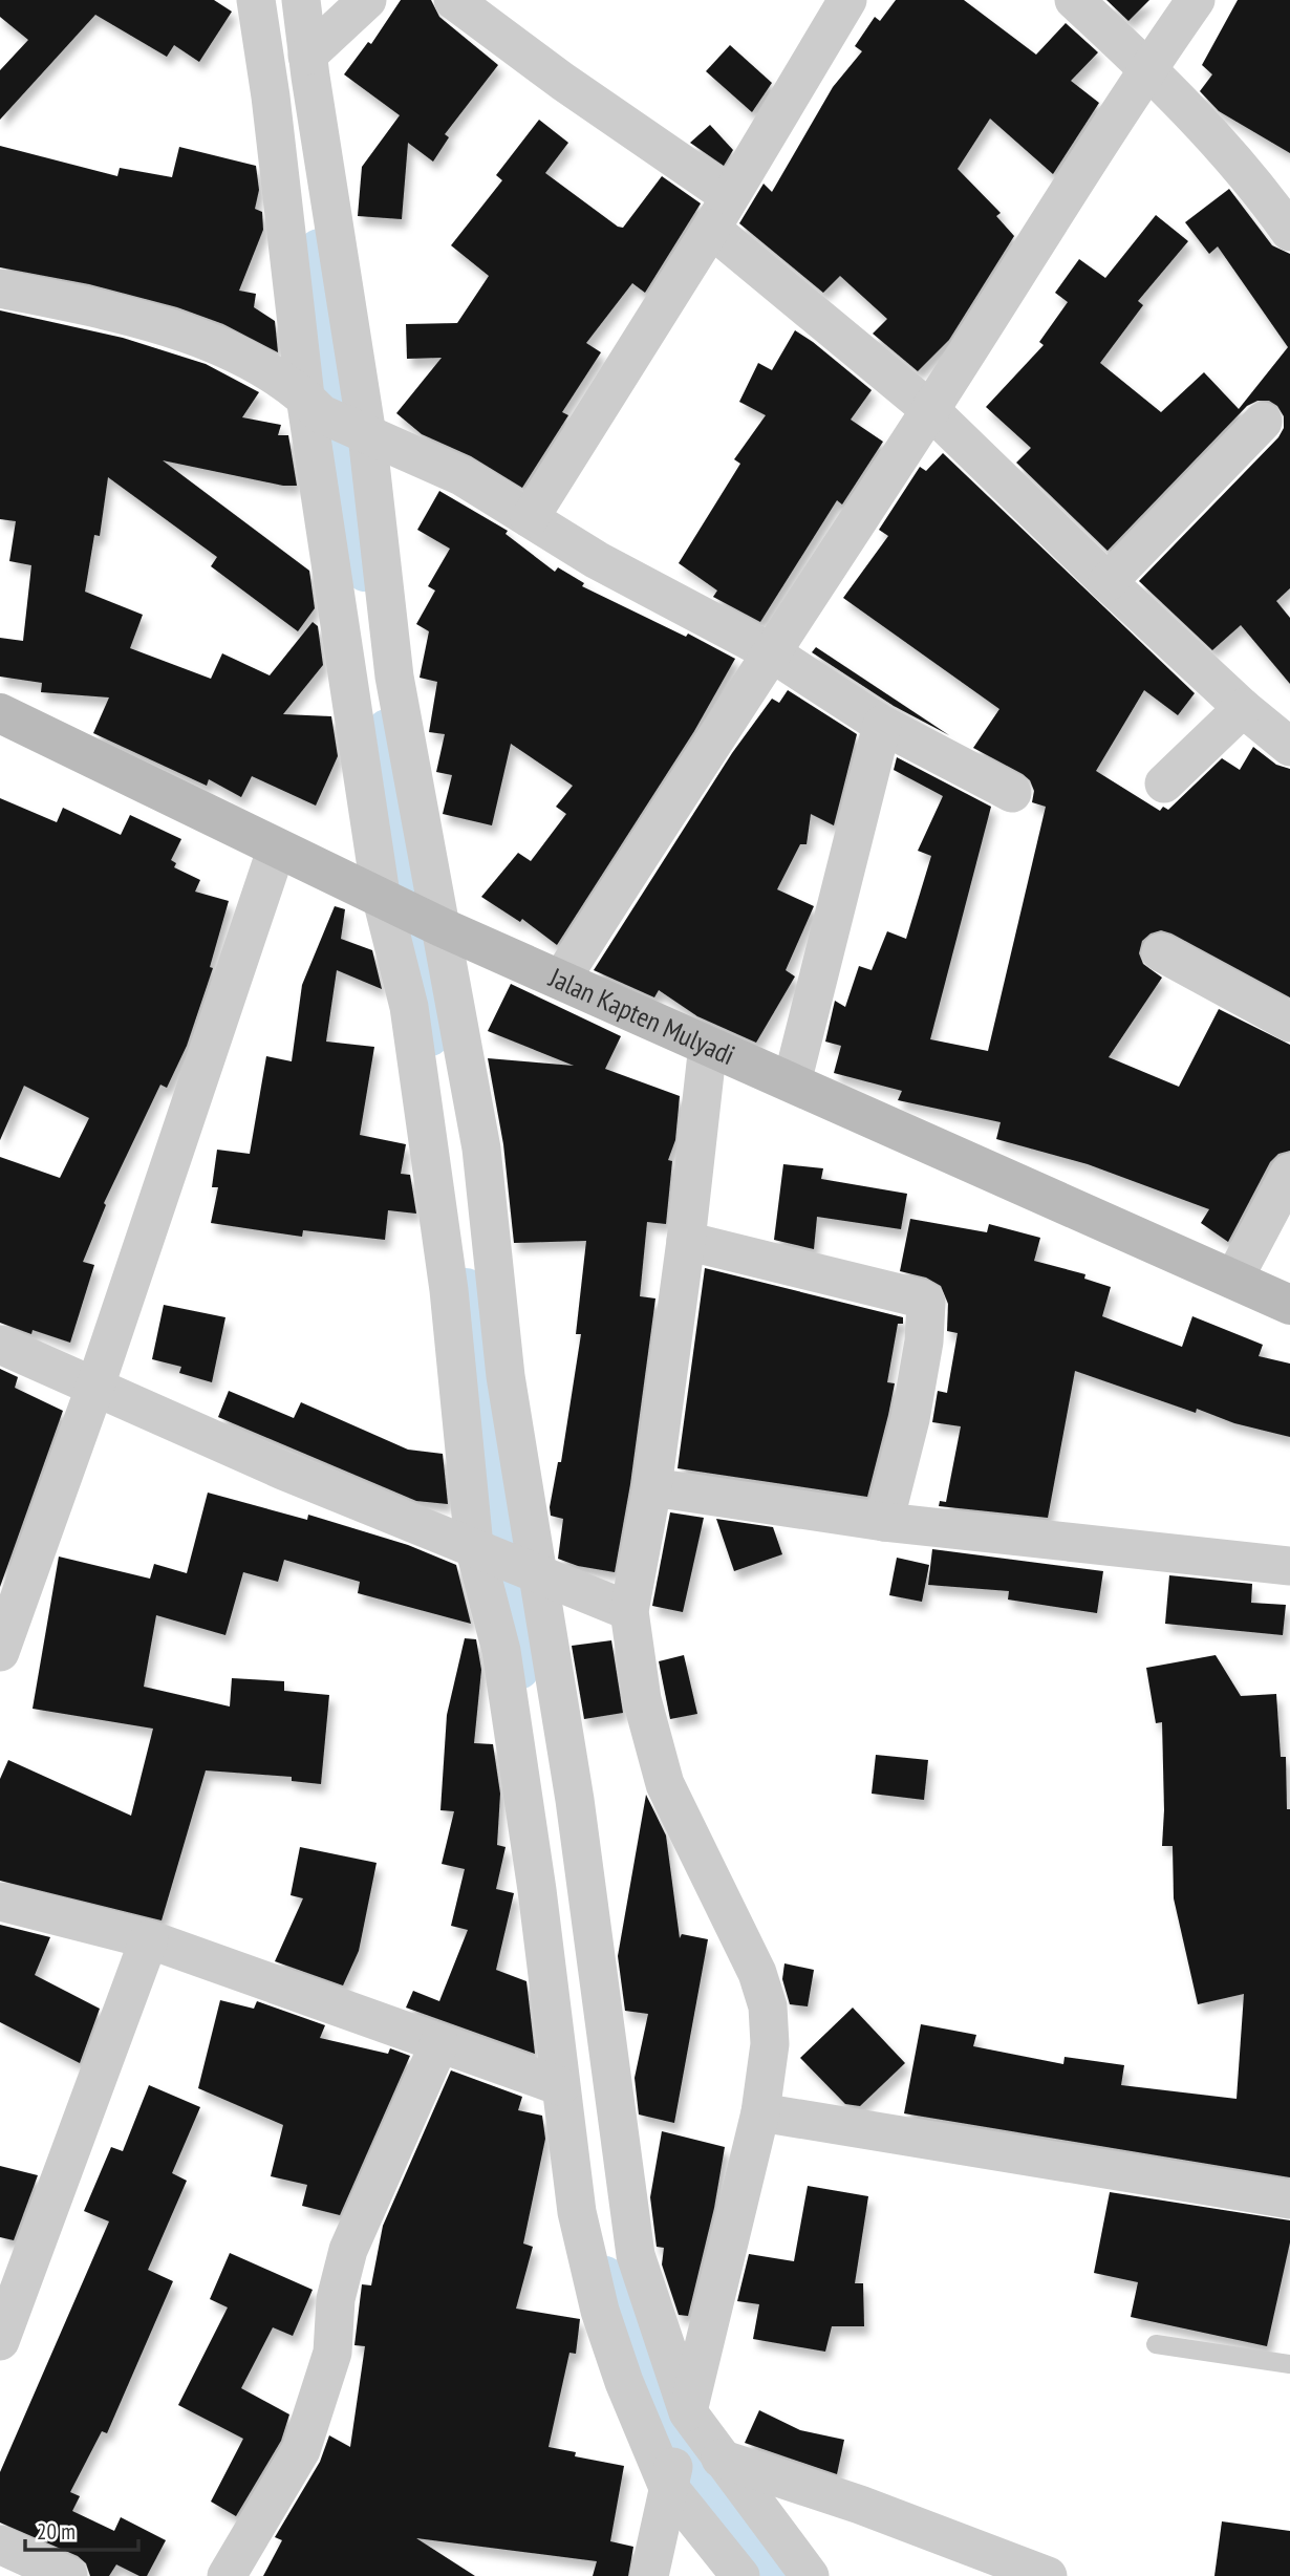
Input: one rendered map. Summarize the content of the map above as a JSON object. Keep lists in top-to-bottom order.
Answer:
{
  "streets": {
    "main road": ["Jalan Kapten Mulyadi"]
  },
  "scale_bar": "20 m"
}
